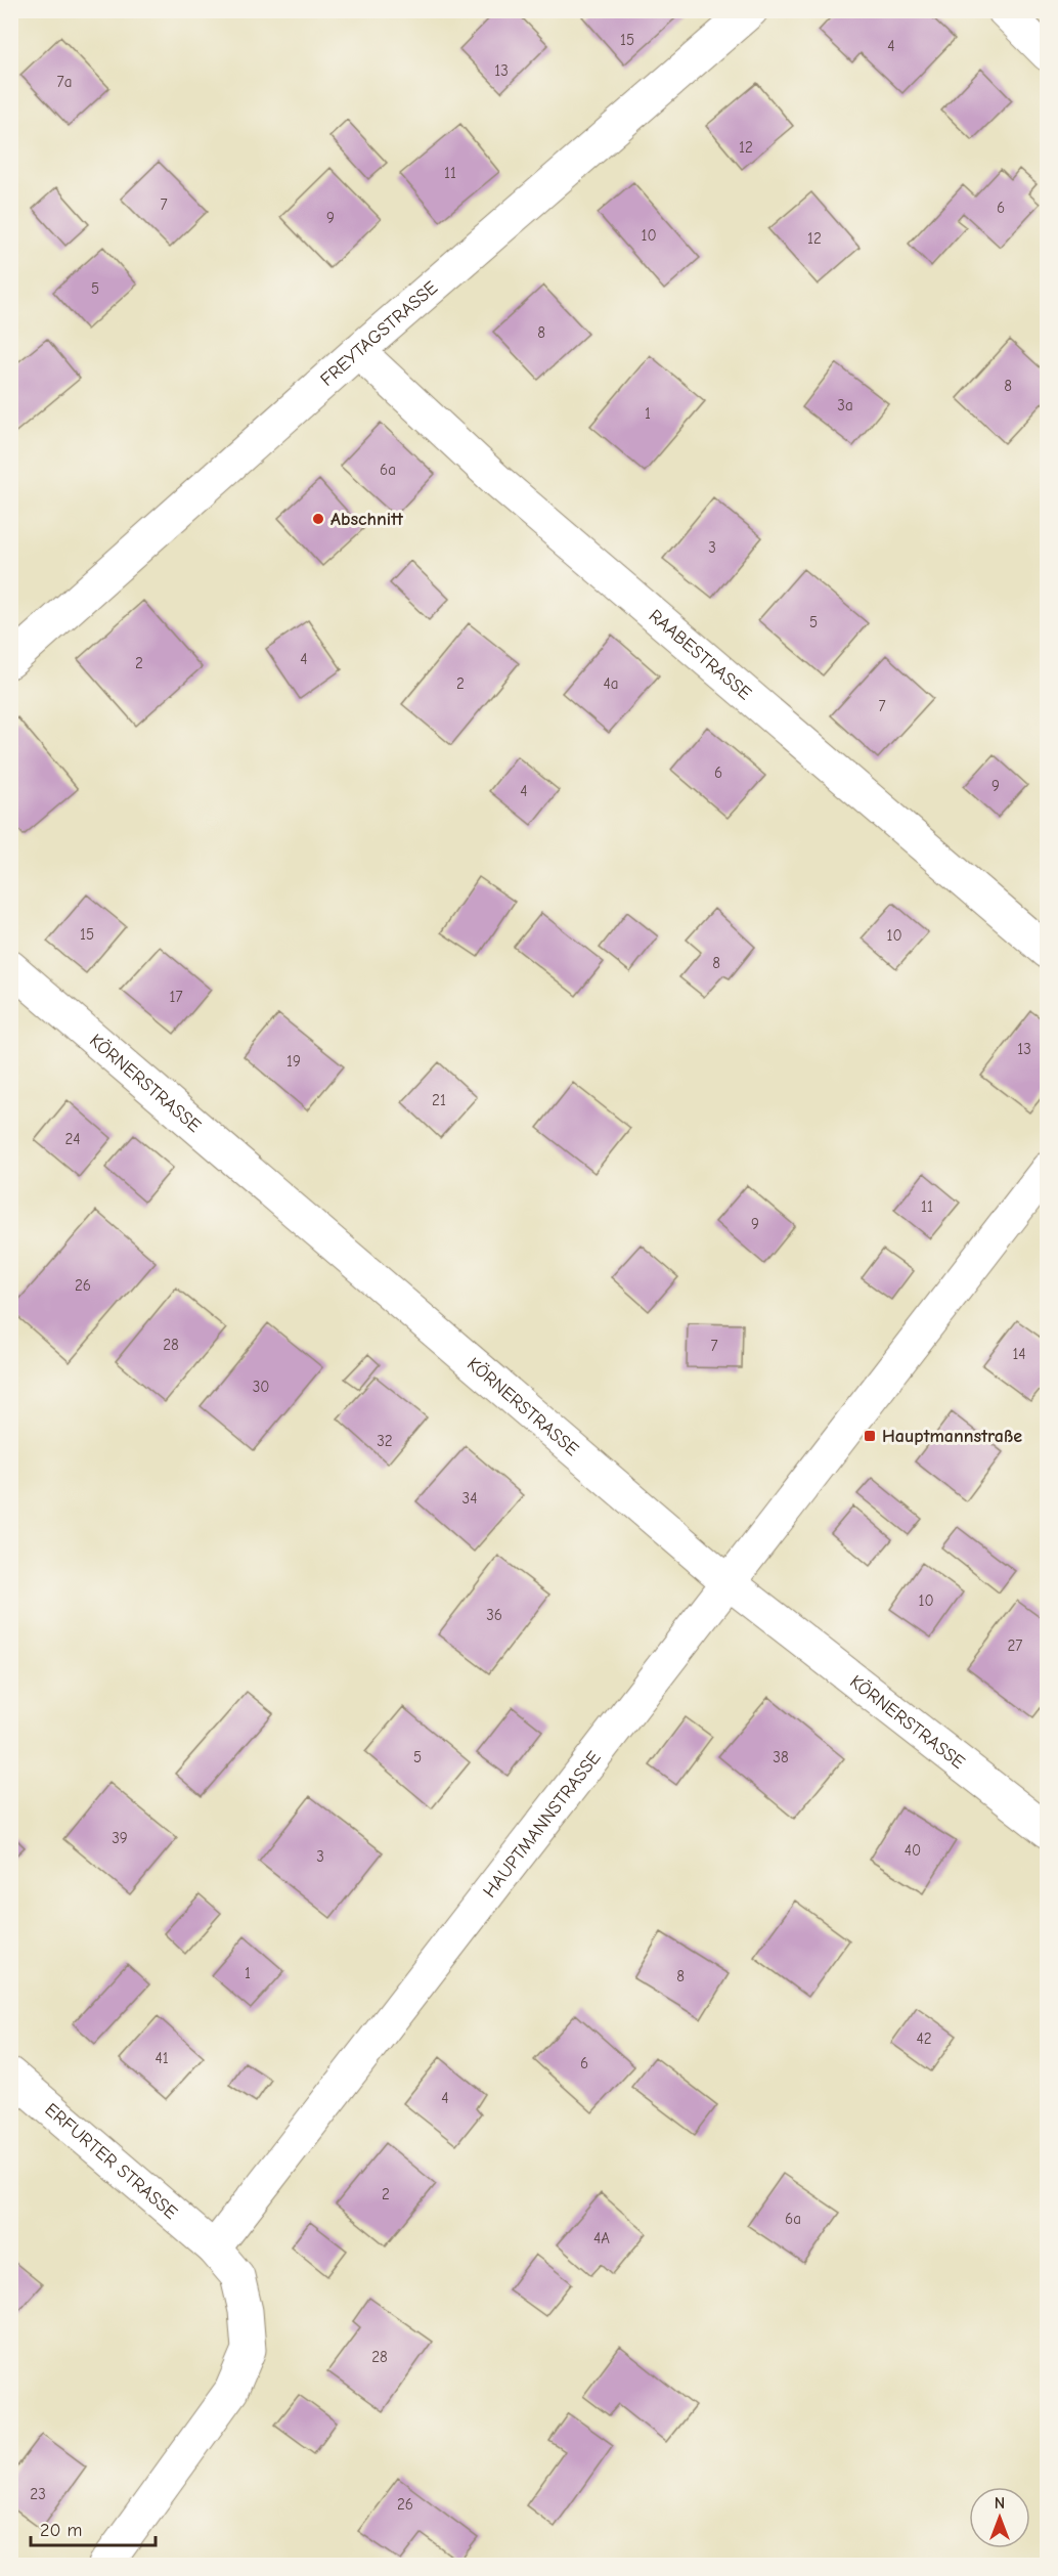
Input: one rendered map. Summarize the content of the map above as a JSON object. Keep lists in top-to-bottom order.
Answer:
{
  "streets": {
    "street": [
      "FREYTAGSTRASSE",
      "RAABESTRASSE",
      "KÖRNERSTRASSE",
      "HAUPTMANNSTRASSE",
      "ERFURTER STRASSE"
    ]
  },
  "crossings": [
    ["FREYTAGSTRASSE", "RAABESTRASSE"],
    ["KÖRNERSTRASSE", "HAUPTMANNSTRASSE"],
    ["HAUPTMANNSTRASSE", "ERFURTER STRASSE"]
  ],
  "places": {
    "other": ["Abschnitt"],
    "transit": ["Hauptmannstraße"]
  },
  "house_numbers": [
    "15",
    "4",
    "13",
    "7a",
    "12",
    "11",
    "7",
    "6",
    "9",
    "10",
    "12",
    "5",
    "8",
    "8",
    "3a",
    "1",
    "6a",
    "3",
    "5",
    "4",
    "2",
    "2",
    "4a",
    "7",
    "6",
    "9",
    "4",
    "15",
    "10",
    "8",
    "17",
    "13",
    "19",
    "21",
    "24",
    "11",
    "9",
    "26",
    "28",
    "7",
    "14",
    "30",
    "32",
    "34",
    "10",
    "36",
    "27",
    "5",
    "38",
    "39",
    "40",
    "3",
    "1",
    "8",
    "42",
    "41",
    "6",
    "4",
    "2",
    "6a",
    "4A",
    "28",
    "23",
    "26"
  ],
  "scale_bar": "20 m",
  "north": "top"
}
